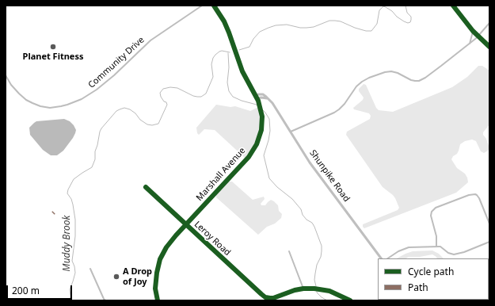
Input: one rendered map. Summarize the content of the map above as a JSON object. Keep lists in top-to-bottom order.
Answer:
{
  "streets": {
    "main road": ["Marshall Avenue", "Shunpike Road"],
    "street": ["Community Drive", "Leroy Road"]
  },
  "crossings": [
    ["Marshall Avenue", "Leroy Road"]
  ],
  "water": ["Muddy Brook"],
  "places": ["Planet Fitness", "A Drop of Joy"],
  "legend": ["Cycle path", "Path"],
  "scale_bar": "200 m"
}
